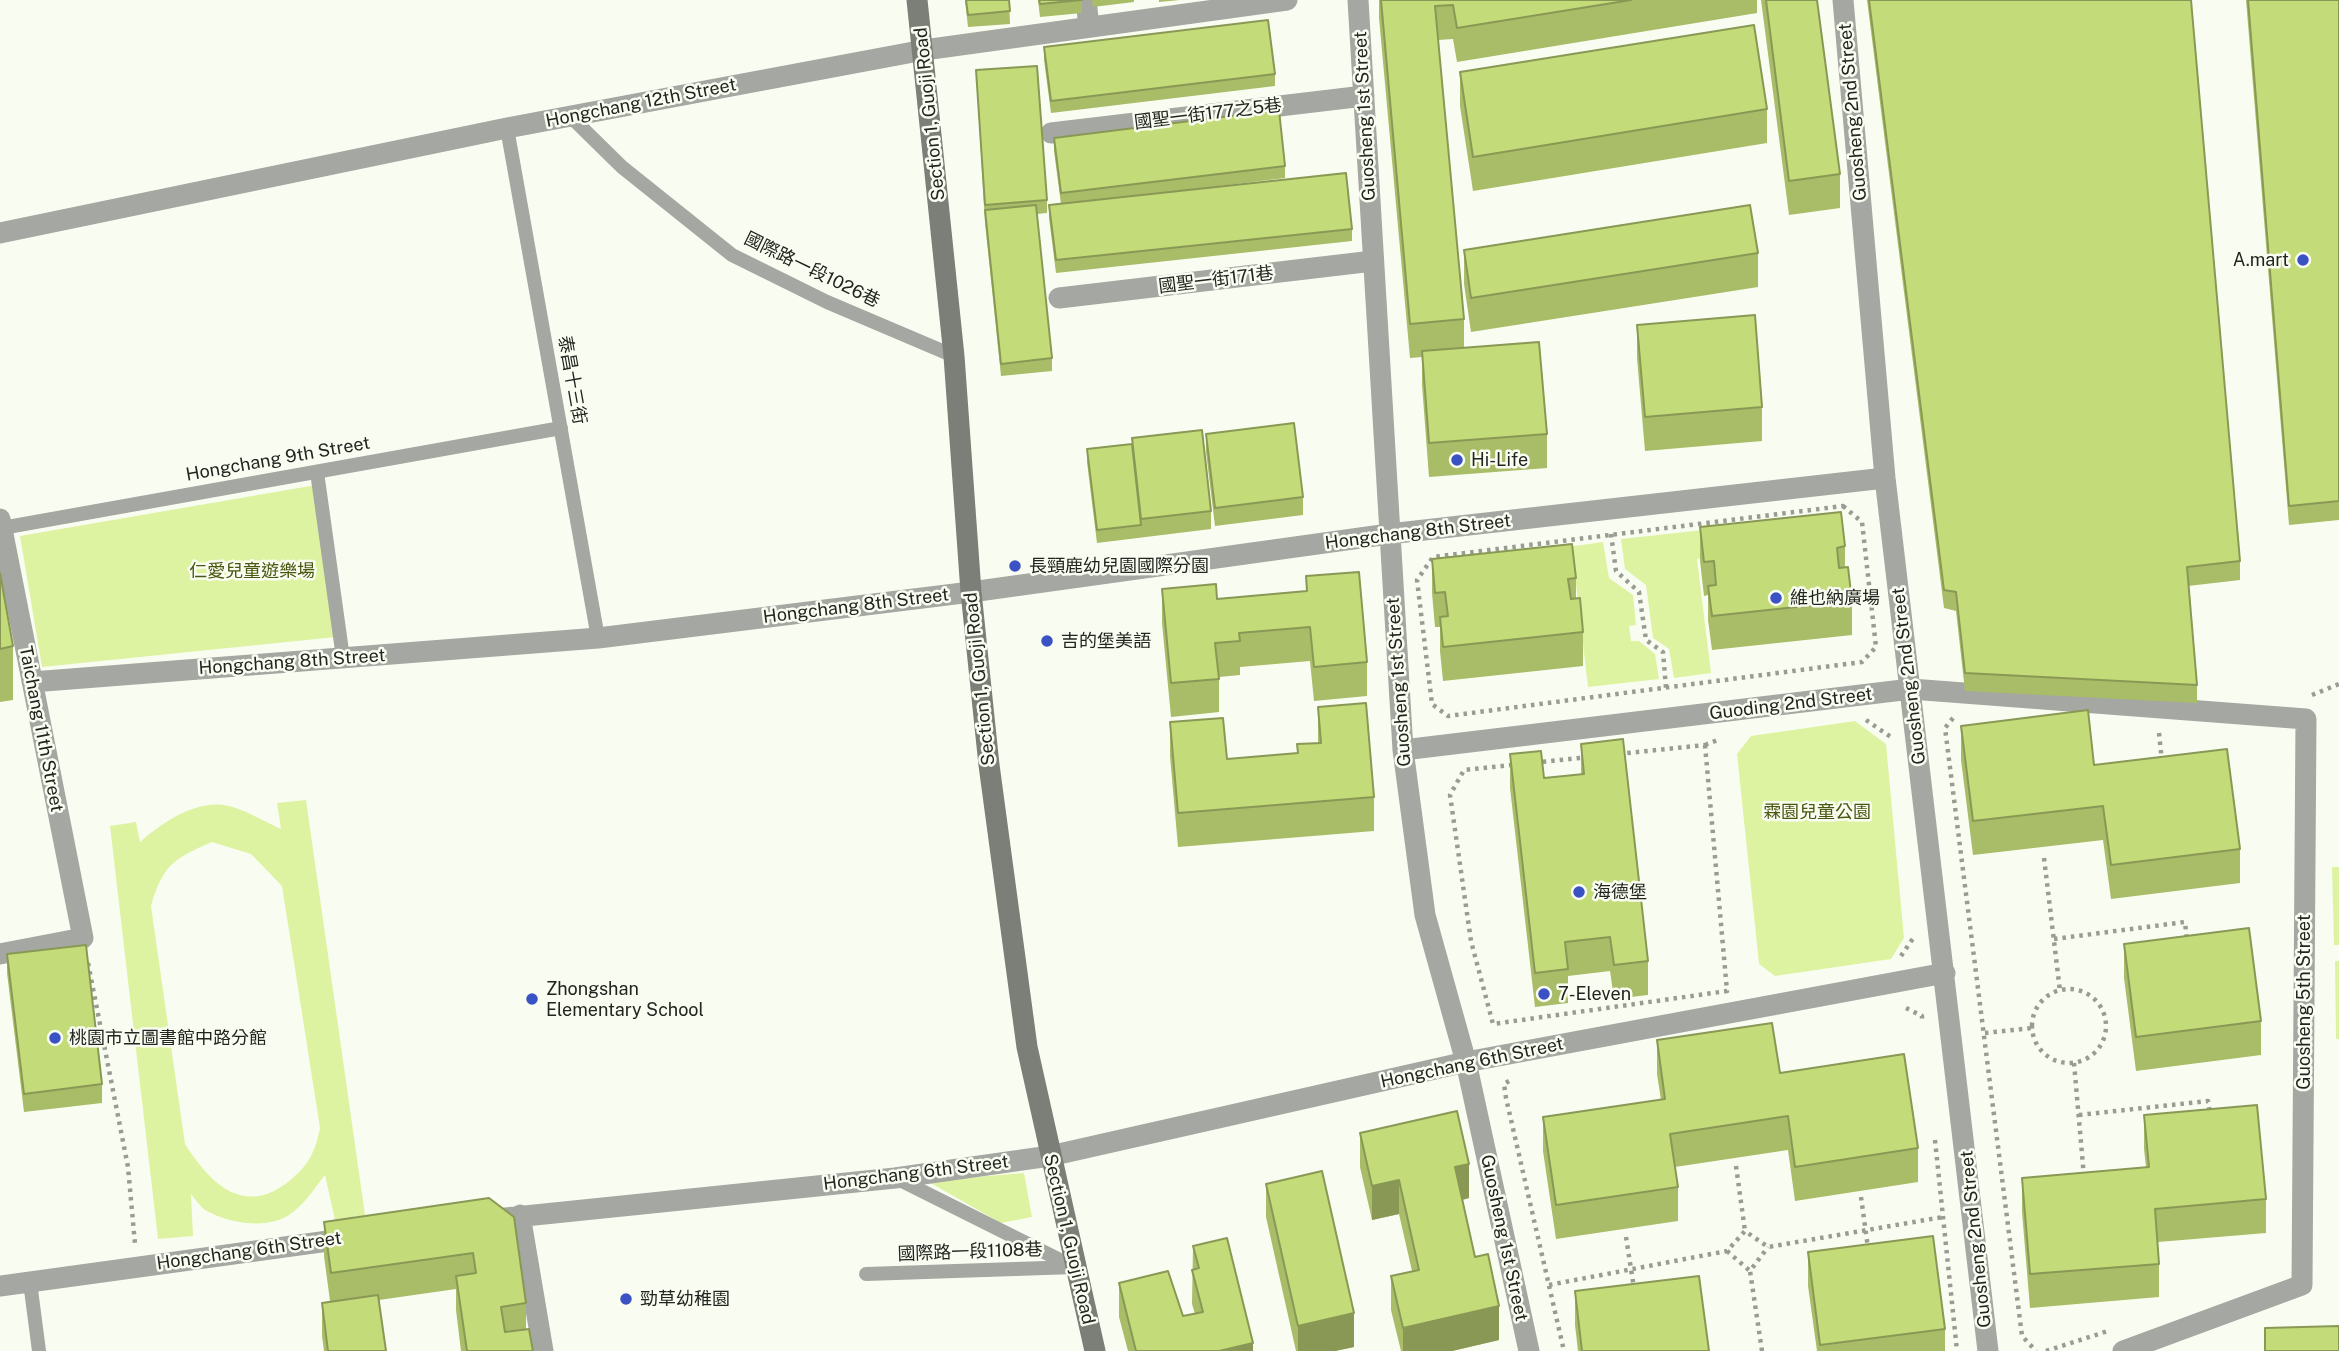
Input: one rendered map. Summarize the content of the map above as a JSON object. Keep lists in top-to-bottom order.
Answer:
{
  "streets": {
    "street": [
      "Hongchang 12th Street",
      "Guosheng 2nd Street",
      "Section 1, Guoji Road",
      "國聖一街177之5巷",
      "Guosheng 1st Street",
      "國聖一街171巷",
      "Hongchang 8th Street",
      "Guoding 2nd Street",
      "Taichang 11th Street",
      "Guosheng 5th Street",
      "Hongchang 6th Street"
    ],
    "lane": [
      "國際路一段1026巷",
      "泰昌十三街",
      "Hongchang 9th Street",
      "國際路一段1108巷"
    ]
  },
  "crossings": [
    ["Hongchang 12th Street", "Section 1, Guoji Road"],
    ["Hongchang 12th Street", "國際路一段1026巷"],
    ["Hongchang 12th Street", "泰昌十三街"],
    ["Guosheng 2nd Street", "Hongchang 8th Street"],
    ["Guosheng 2nd Street", "Guoding 2nd Street"],
    ["Guosheng 2nd Street", "Hongchang 6th Street"],
    ["Section 1, Guoji Road", "國際路一段1026巷"],
    ["Section 1, Guoji Road", "Hongchang 8th Street"],
    ["Section 1, Guoji Road", "Hongchang 6th Street"],
    ["Section 1, Guoji Road", "國際路一段1108巷"],
    ["國聖一街177之5巷", "Guosheng 1st Street"],
    ["Guosheng 1st Street", "國聖一街171巷"],
    ["Guosheng 1st Street", "Hongchang 8th Street"],
    ["Guosheng 1st Street", "Guoding 2nd Street"],
    ["Guosheng 1st Street", "Hongchang 6th Street"],
    ["泰昌十三街", "Hongchang 9th Street"],
    ["泰昌十三街", "Hongchang 8th Street"],
    ["Hongchang 9th Street", "Taichang 11th Street"],
    ["Hongchang 8th Street", "Taichang 11th Street"],
    ["Guoding 2nd Street", "Guosheng 5th Street"]
  ],
  "parks": ["仁愛兒童遊樂場", "霖園兒童公園"],
  "places": [
    "A.mart",
    "Hi-Life",
    "長頸鹿幼兒園國際分園",
    "維也納廣場",
    "吉的堡美語",
    "海德堡",
    "7-Eleven",
    "Zhongshan Elementary School",
    "桃園市立圖書館中路分館",
    "勁草幼稚園"
  ]
}
